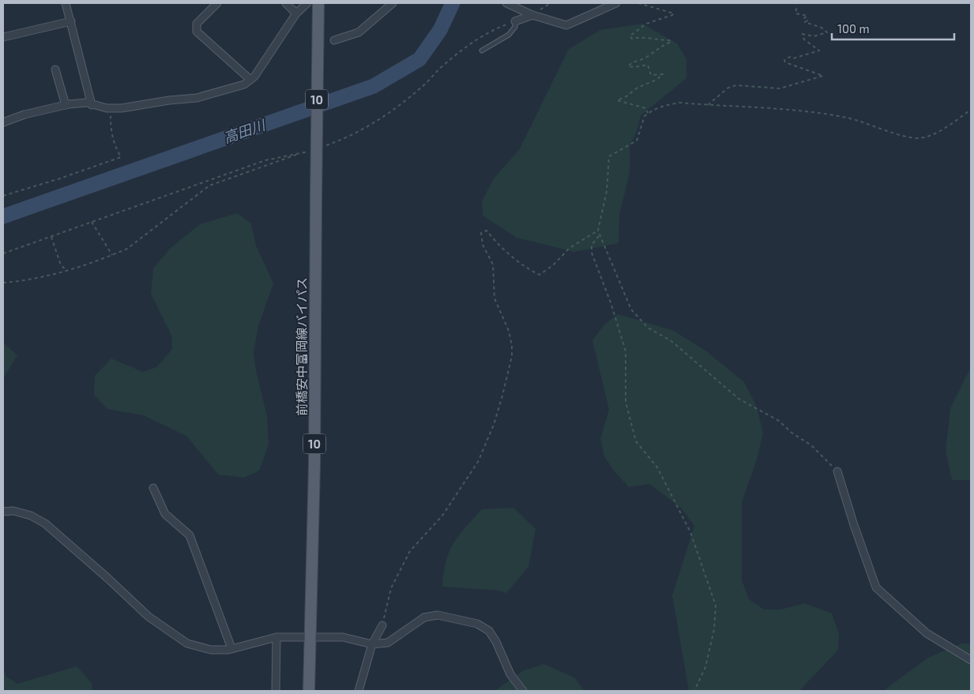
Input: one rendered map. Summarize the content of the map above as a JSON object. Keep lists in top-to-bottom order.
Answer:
{
  "streets": {
    "main road": ["10", "前橋安中富岡線バイパス"]
  },
  "water": ["高田川"],
  "scale_bar": "100 m"
}
